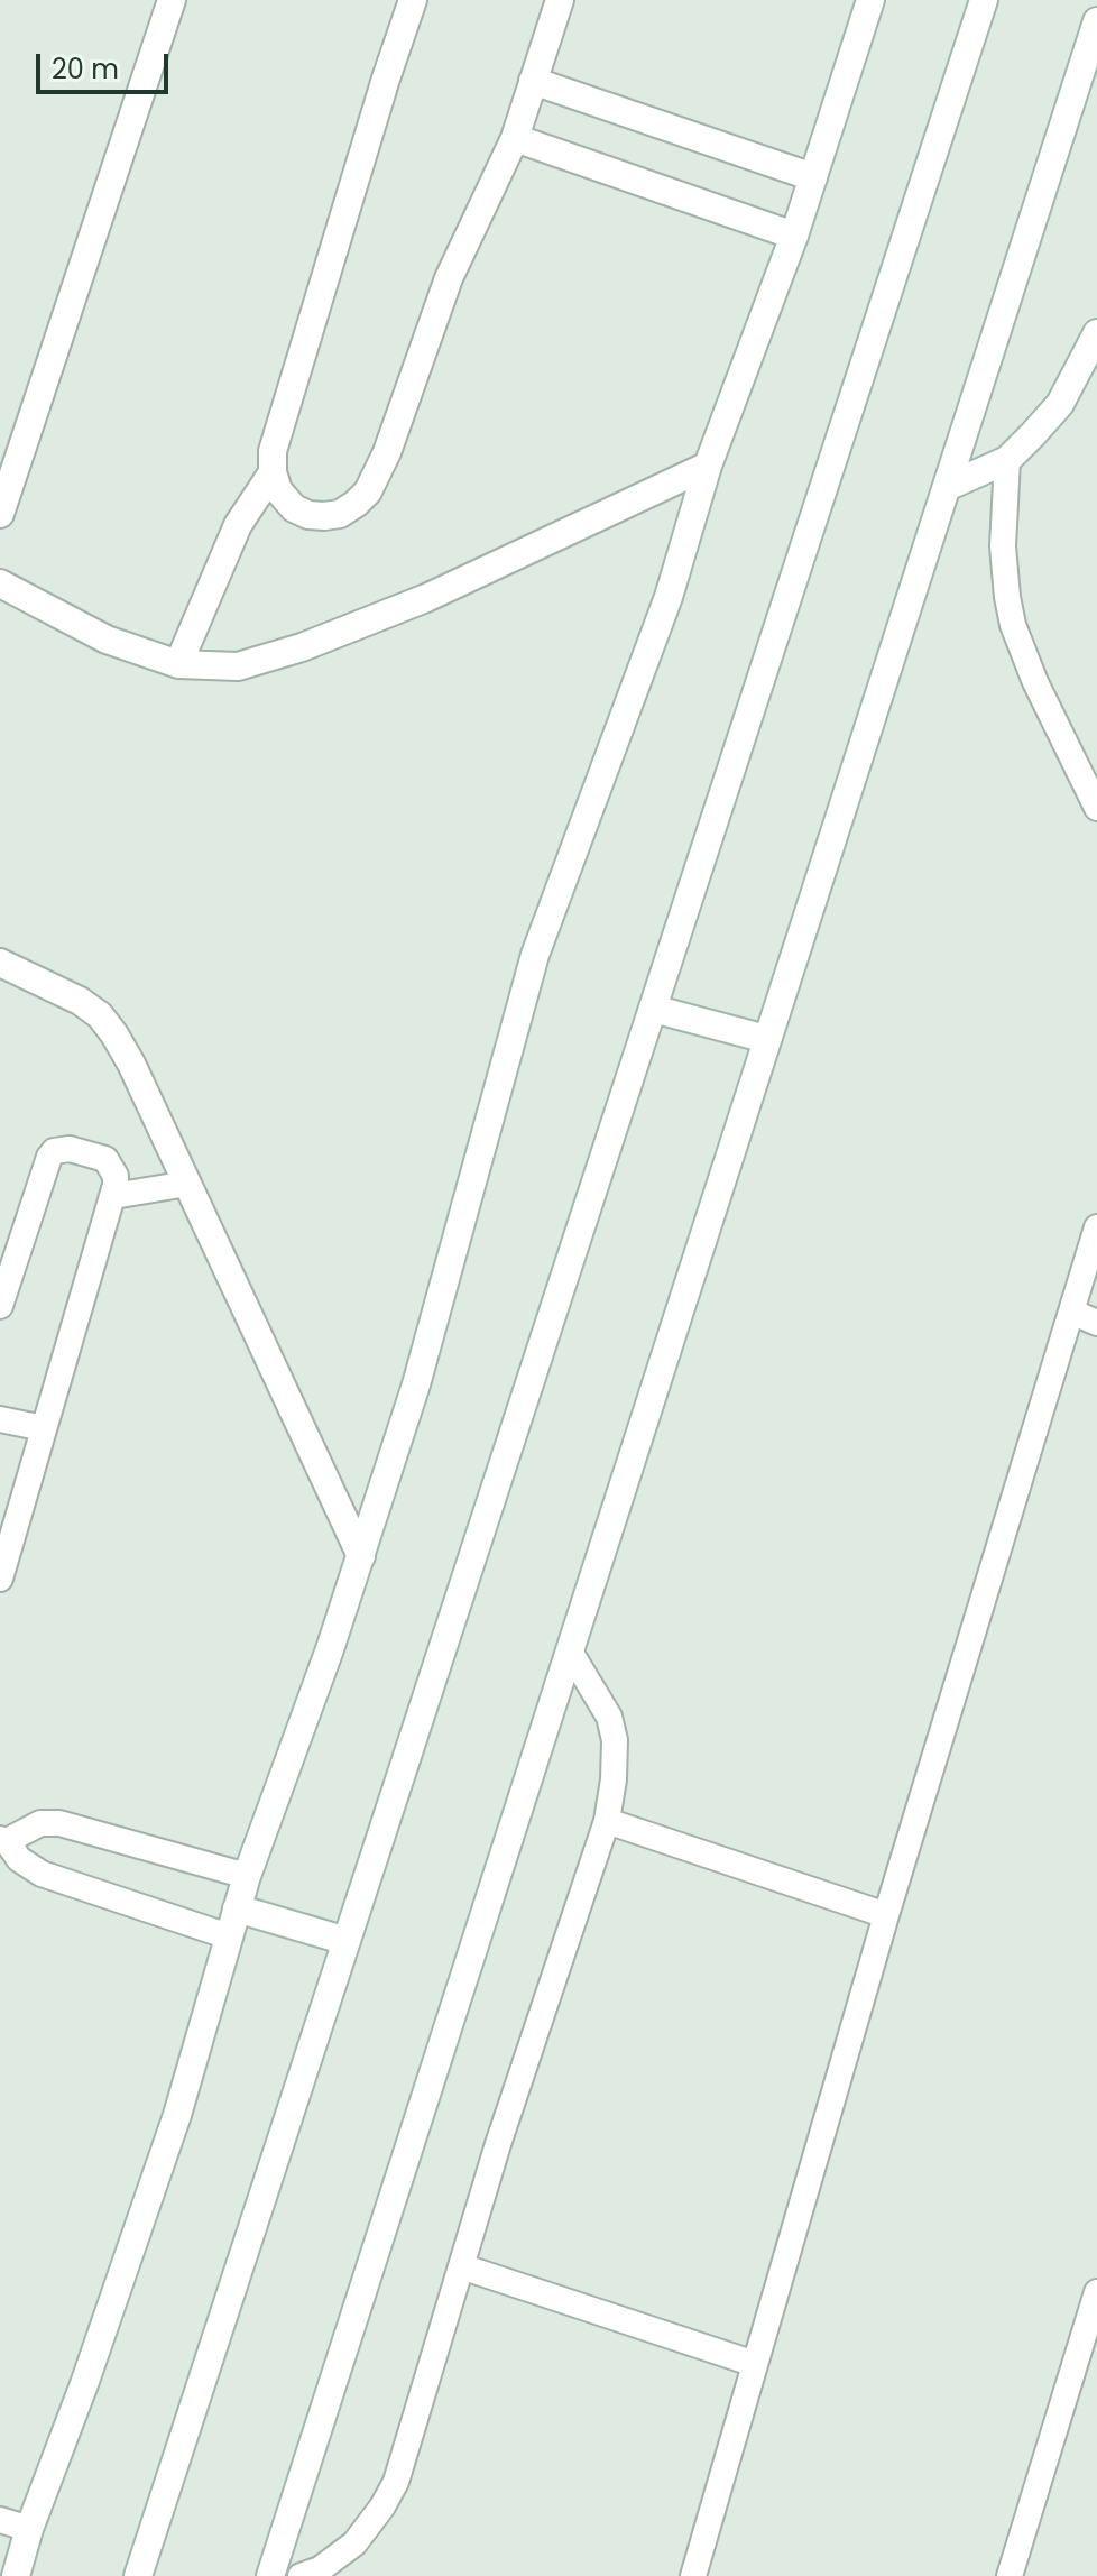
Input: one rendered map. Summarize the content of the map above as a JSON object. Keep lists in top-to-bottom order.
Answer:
{
  "scale_bar": "20 m"
}
